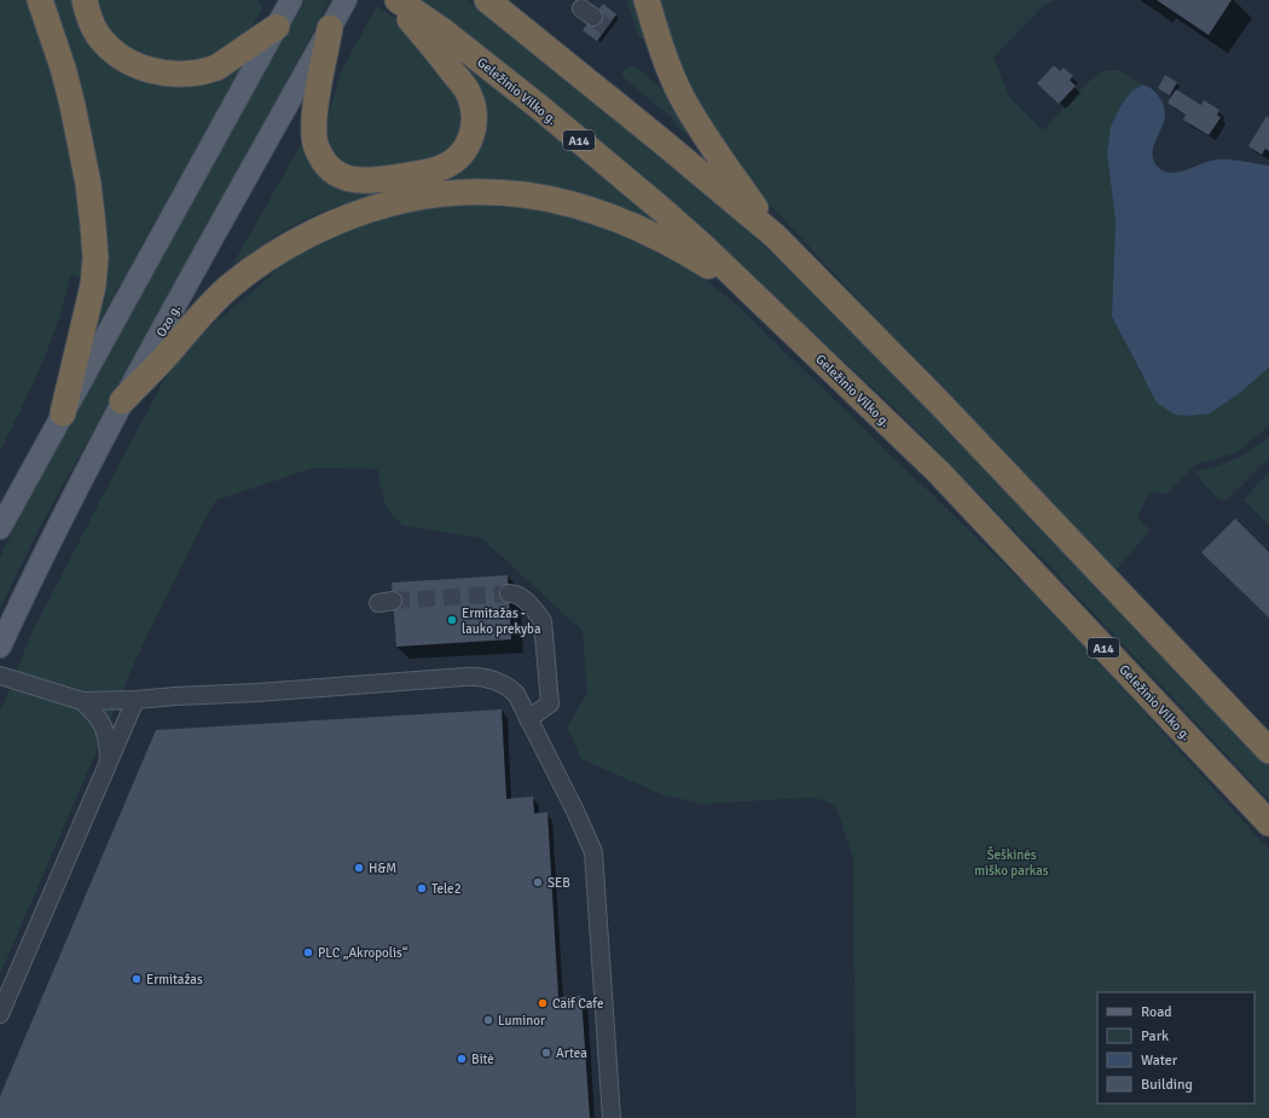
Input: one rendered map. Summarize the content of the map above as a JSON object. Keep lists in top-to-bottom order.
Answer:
{
  "streets": {
    "highway": ["Geležinio Vilko g.", "A14"],
    "main road": ["Ozo g."]
  },
  "parks": ["Šeškinės miško parkas"],
  "places": [
    "Ermitažas - lauko prekyba",
    "H&M",
    "SEB",
    "Tele2",
    "PLC „Akropolis“",
    "Ermitažas",
    "Caif Cafe",
    "Luminor",
    "Artea",
    "Bitė"
  ],
  "legend": [
    "Road",
    "Park",
    "Water",
    "Building"
  ]
}
